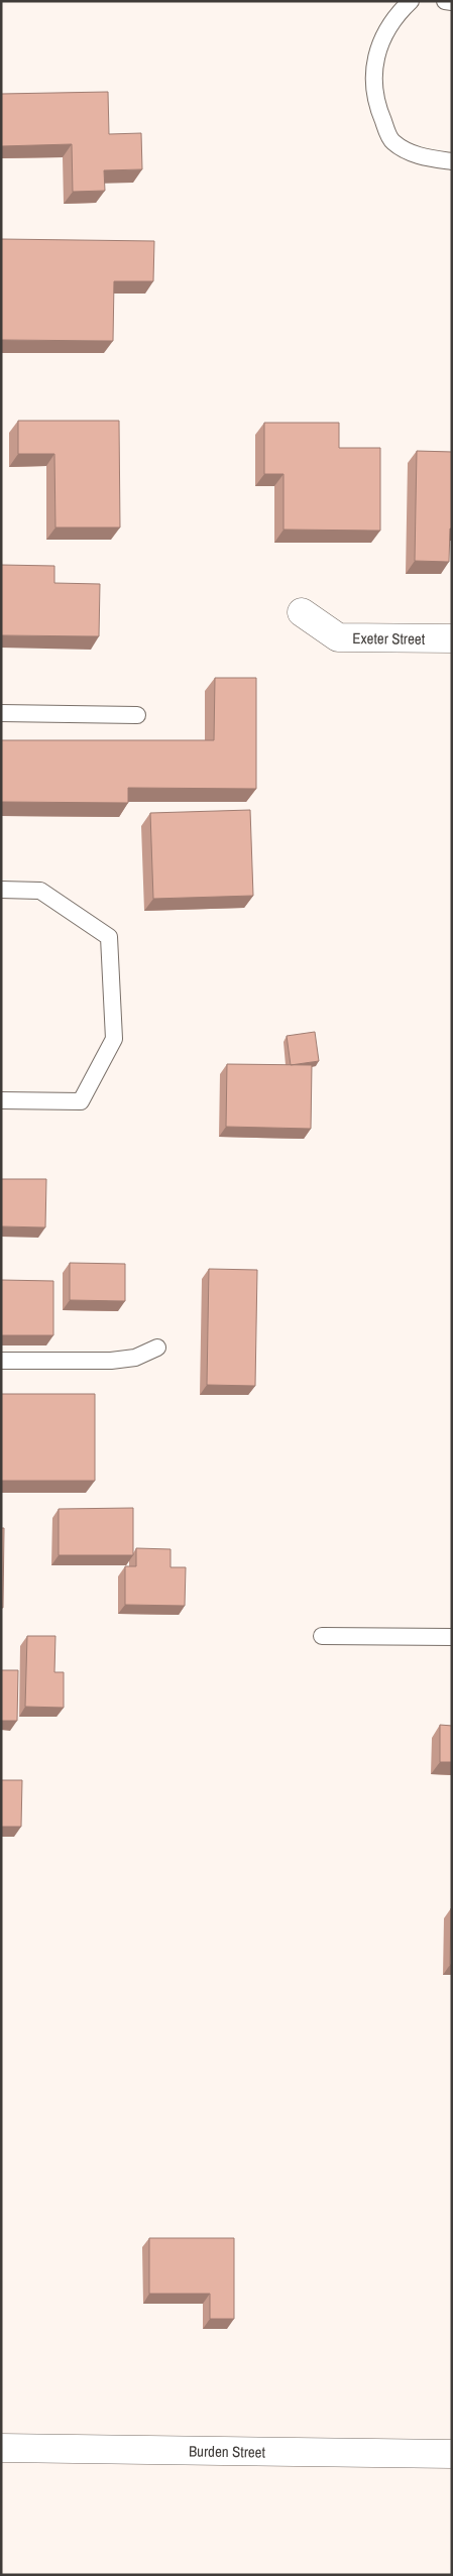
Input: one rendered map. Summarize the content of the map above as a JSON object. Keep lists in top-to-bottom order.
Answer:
{
  "streets": {
    "street": ["Exeter Street", "Burden Street"]
  }
}
